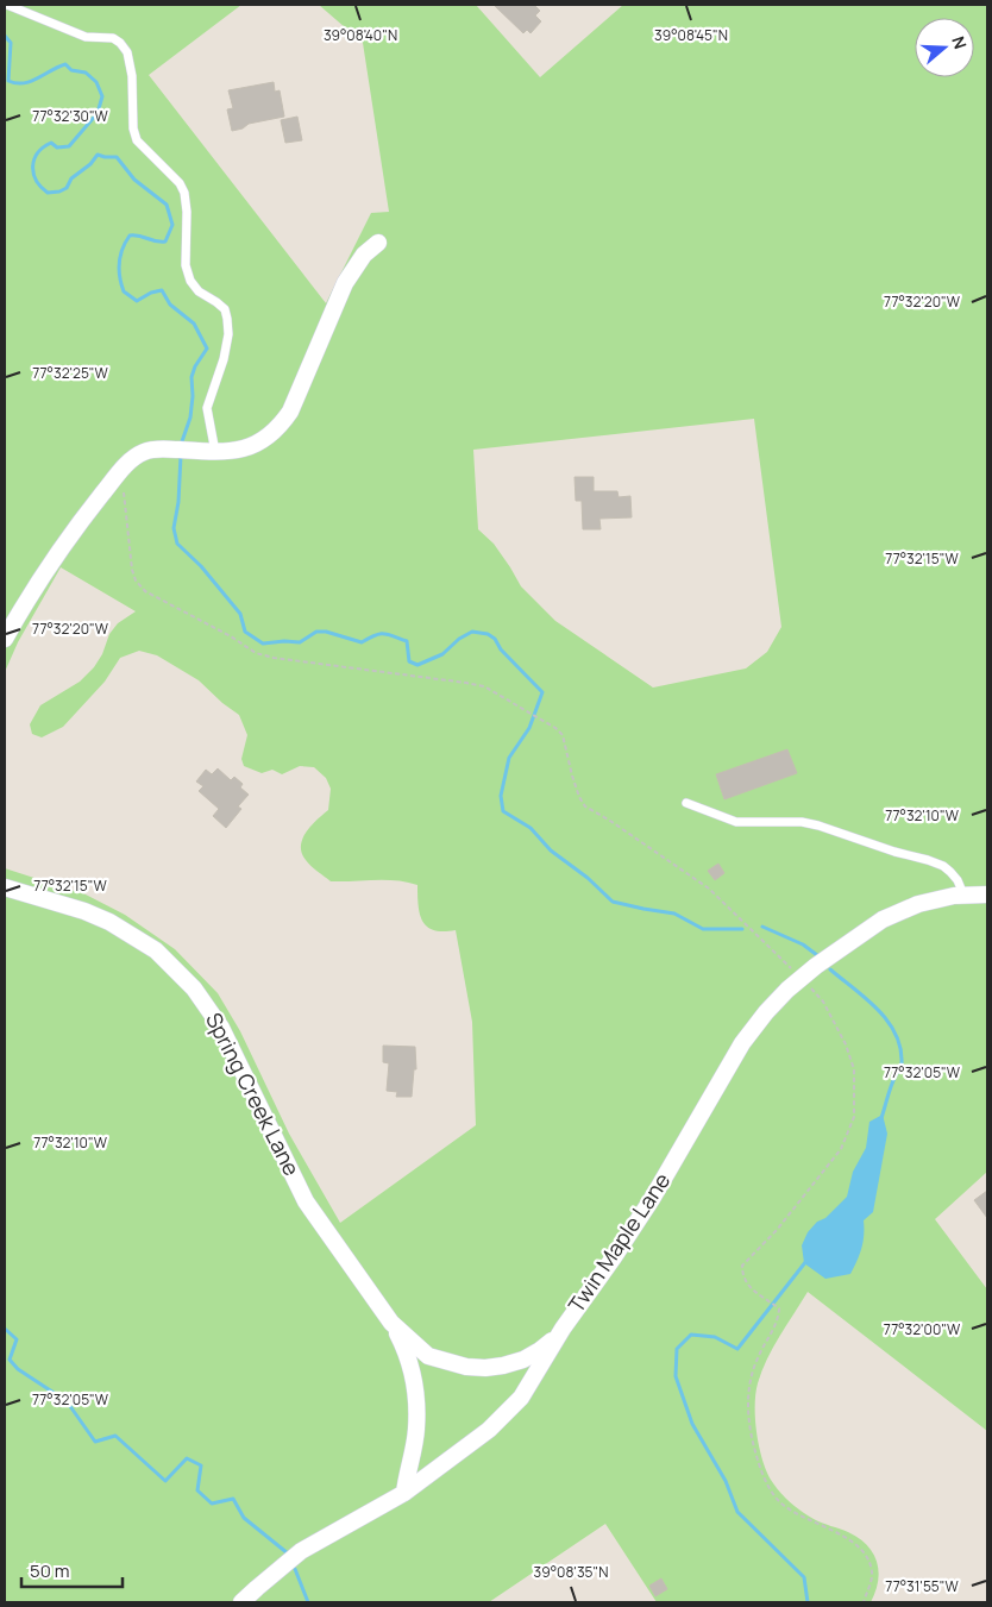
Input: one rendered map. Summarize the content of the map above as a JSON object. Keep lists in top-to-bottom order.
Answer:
{
  "streets": {
    "street": ["Spring Creek Lane", "Twin Maple Lane"]
  },
  "crossings": [
    ["Spring Creek Lane", "Twin Maple Lane"]
  ],
  "scale_bar": "50 m",
  "north": "right",
  "coordinates": [
    "39°08'40\"N",
    "39°08'45\"N",
    "77°32'30\"W",
    "77°32'20\"W",
    "77°32'25\"W",
    "77°32'15\"W",
    "77°32'10\"W",
    "77°32'05\"W",
    "77°32'00\"W",
    "39°08'35\"N",
    "77°31'55\"W"
  ]
}
